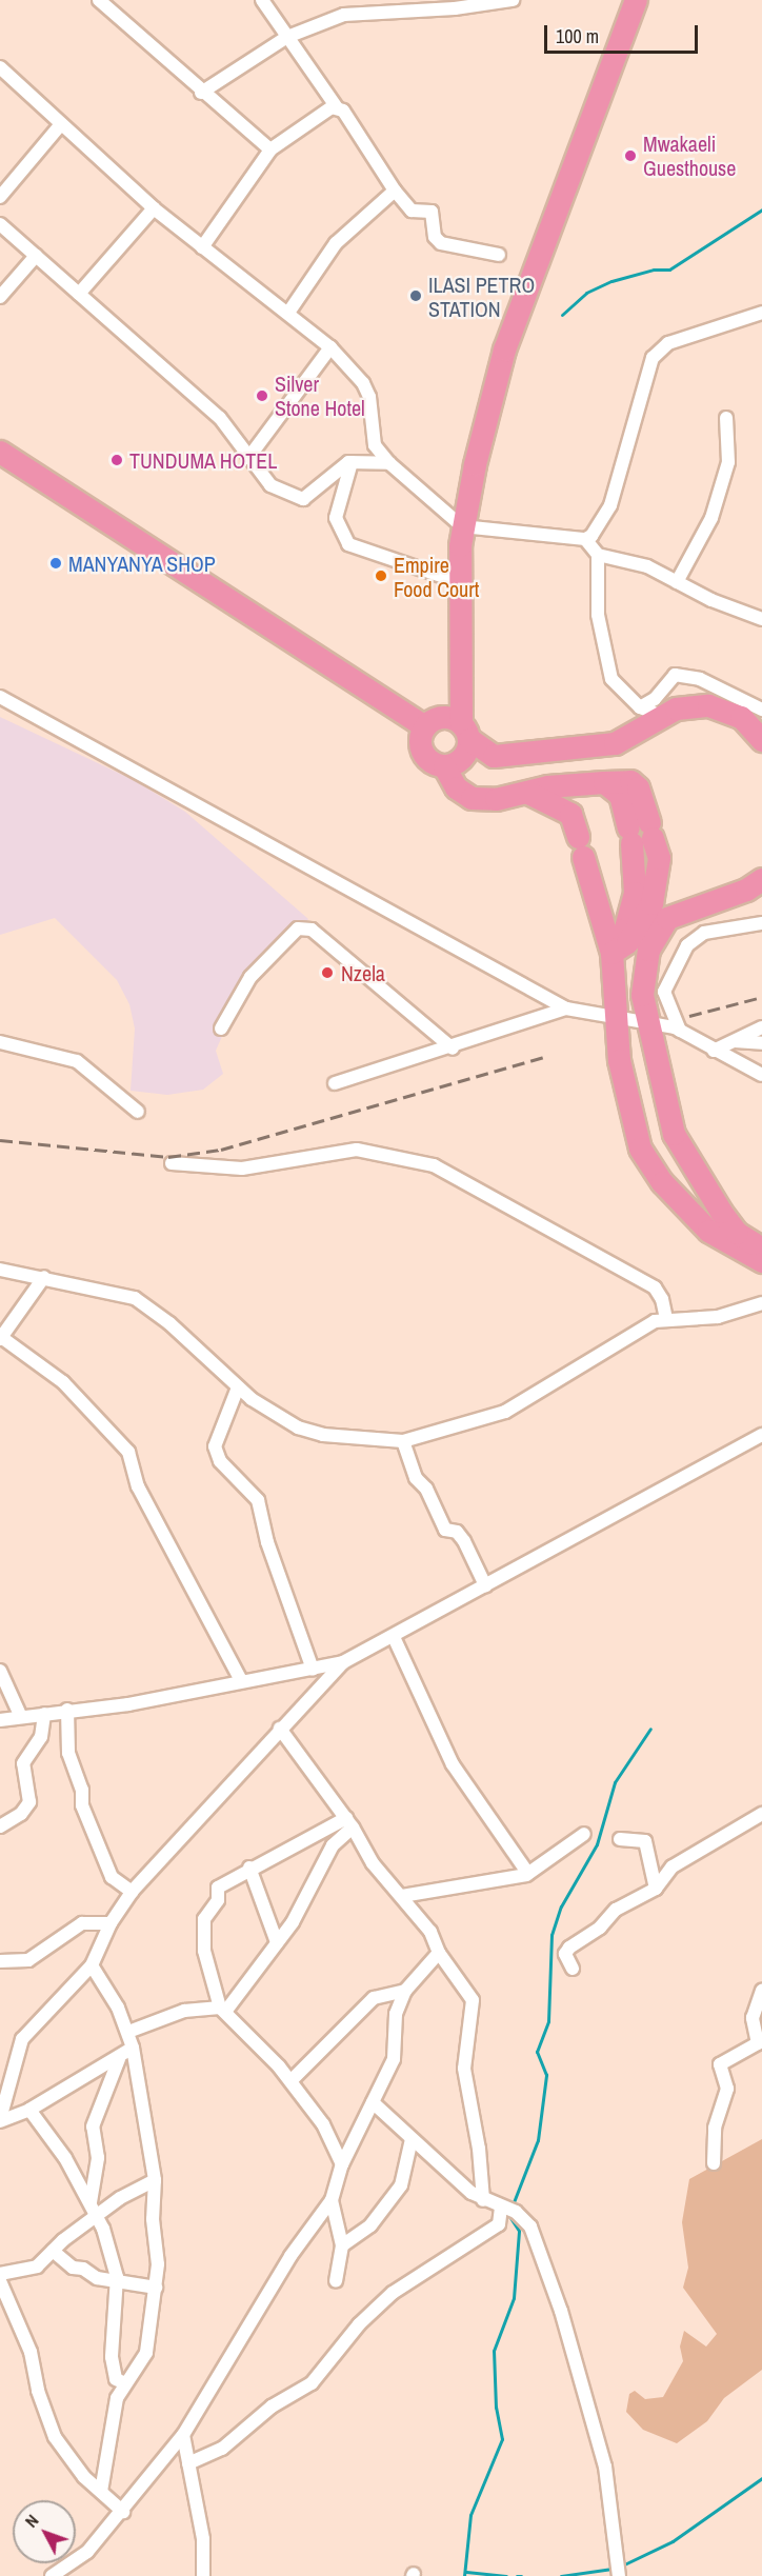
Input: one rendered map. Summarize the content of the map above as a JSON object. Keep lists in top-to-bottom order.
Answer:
{
  "places": [
    "Mwakaeli Guesthouse",
    "ILASI PETRO STATION",
    "Silver Stone Hotel",
    "TUNDUMA HOTEL",
    "MANYANYA SHOP",
    "Empire Food Court",
    "Nzela"
  ],
  "scale_bar": "100 m",
  "north": "top left"
}
